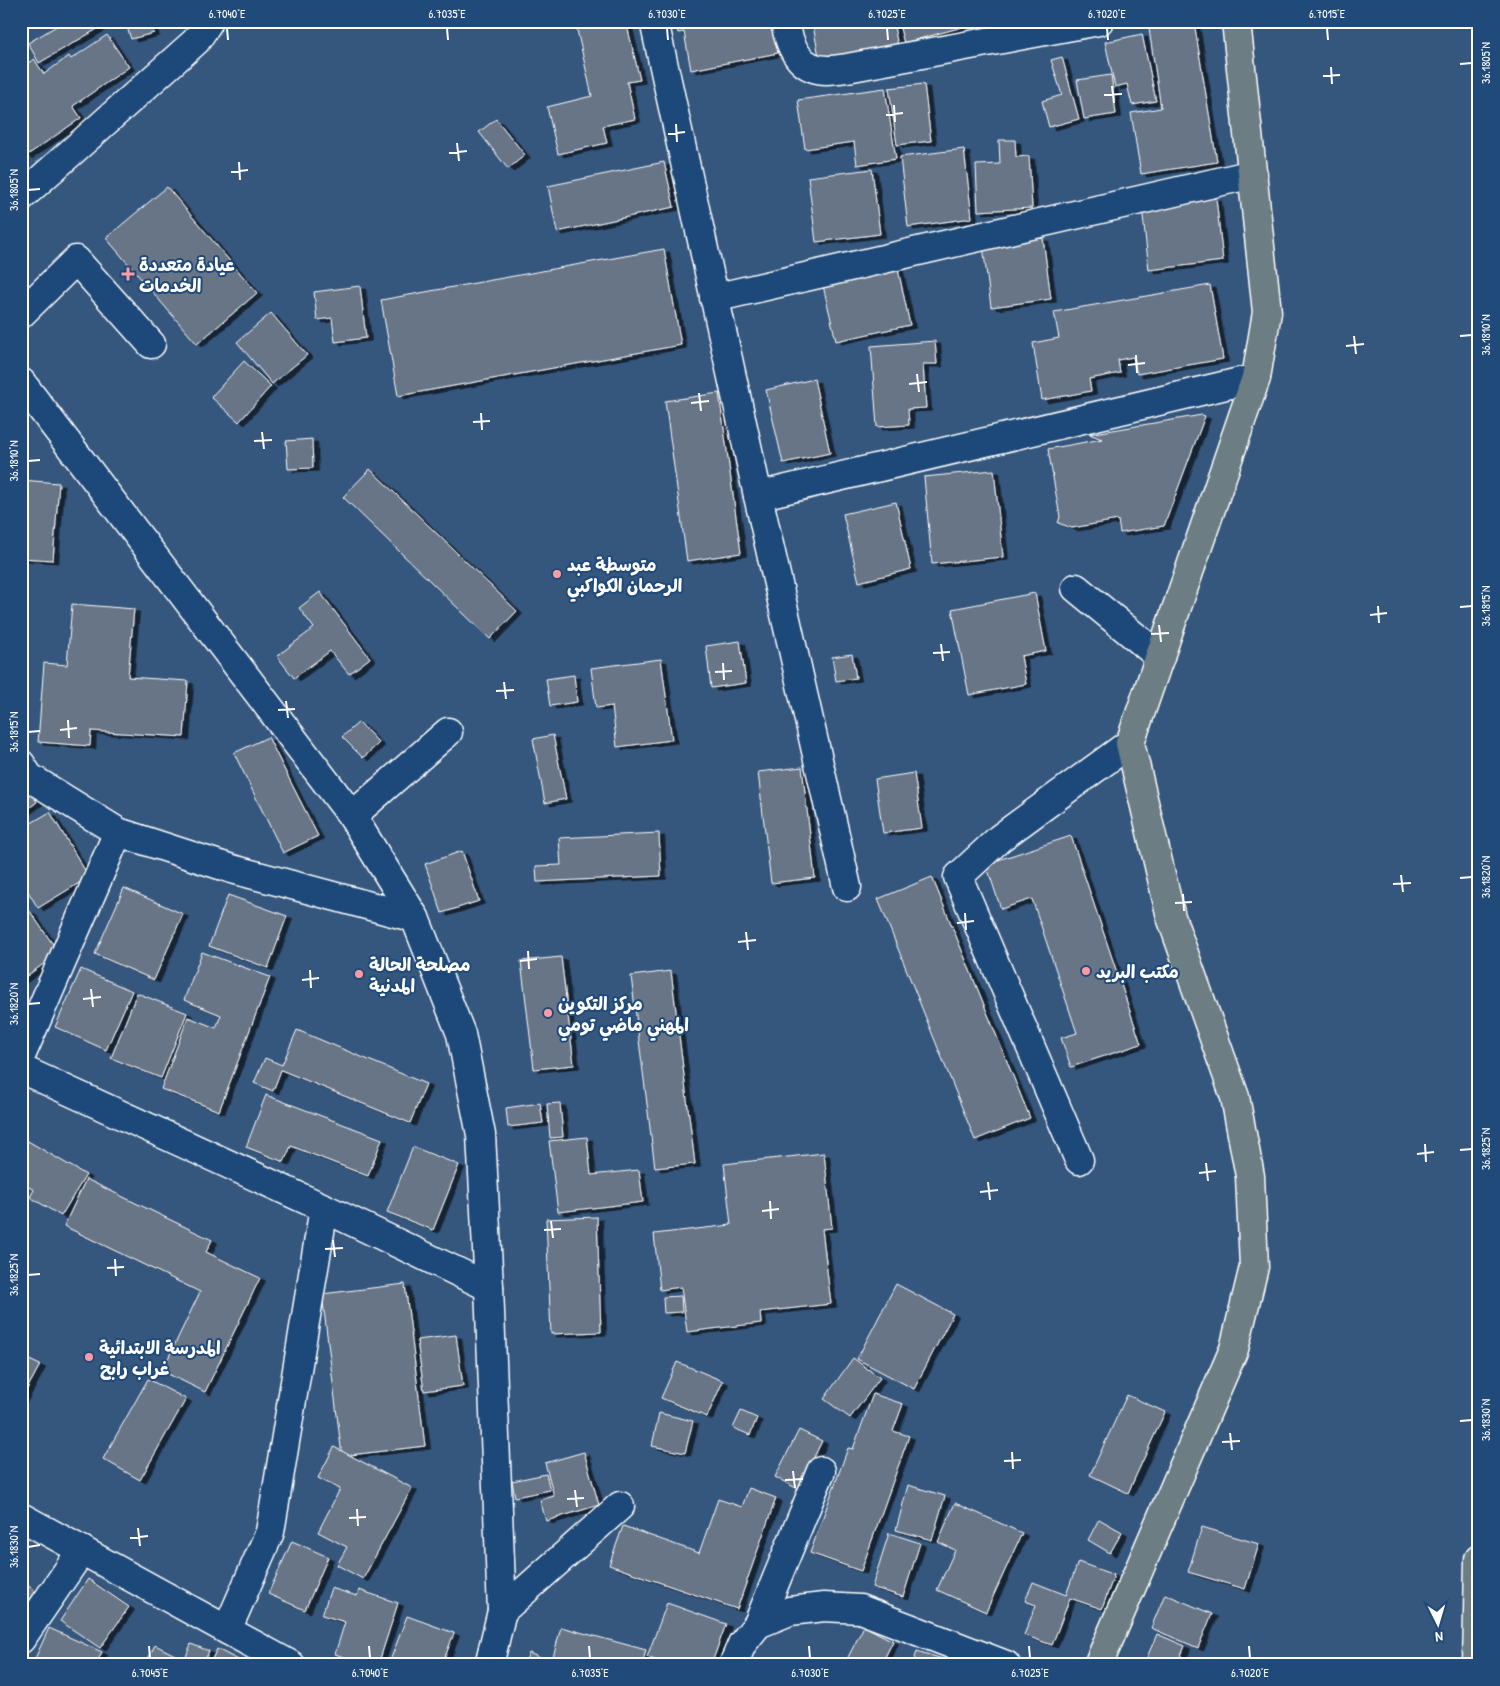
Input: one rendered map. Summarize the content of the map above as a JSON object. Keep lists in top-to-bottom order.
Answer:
{
  "places": {
    "health": ["عيادة متعددة الخدمات"],
    "other": [
      "متوسطة عبد الرحمان الكواكبي",
      "مكتب البريد",
      "مصلحة الحالة المدنية",
      "مركز التكوين المهني ماضي تومي",
      "المدرسة الابتدائية غراب رابح"
    ]
  },
  "north": "bottom",
  "coordinates": [
    "6.7040°E",
    "6.7035°E",
    "6.7030°E",
    "6.7025°E",
    "6.7020°E",
    "6.7015°E",
    "36.1805°N",
    "36.1810°N",
    "36.1815°N",
    "36.1820°N",
    "36.1825°N",
    "36.1830°N",
    "6.7045°E"
  ]
}
